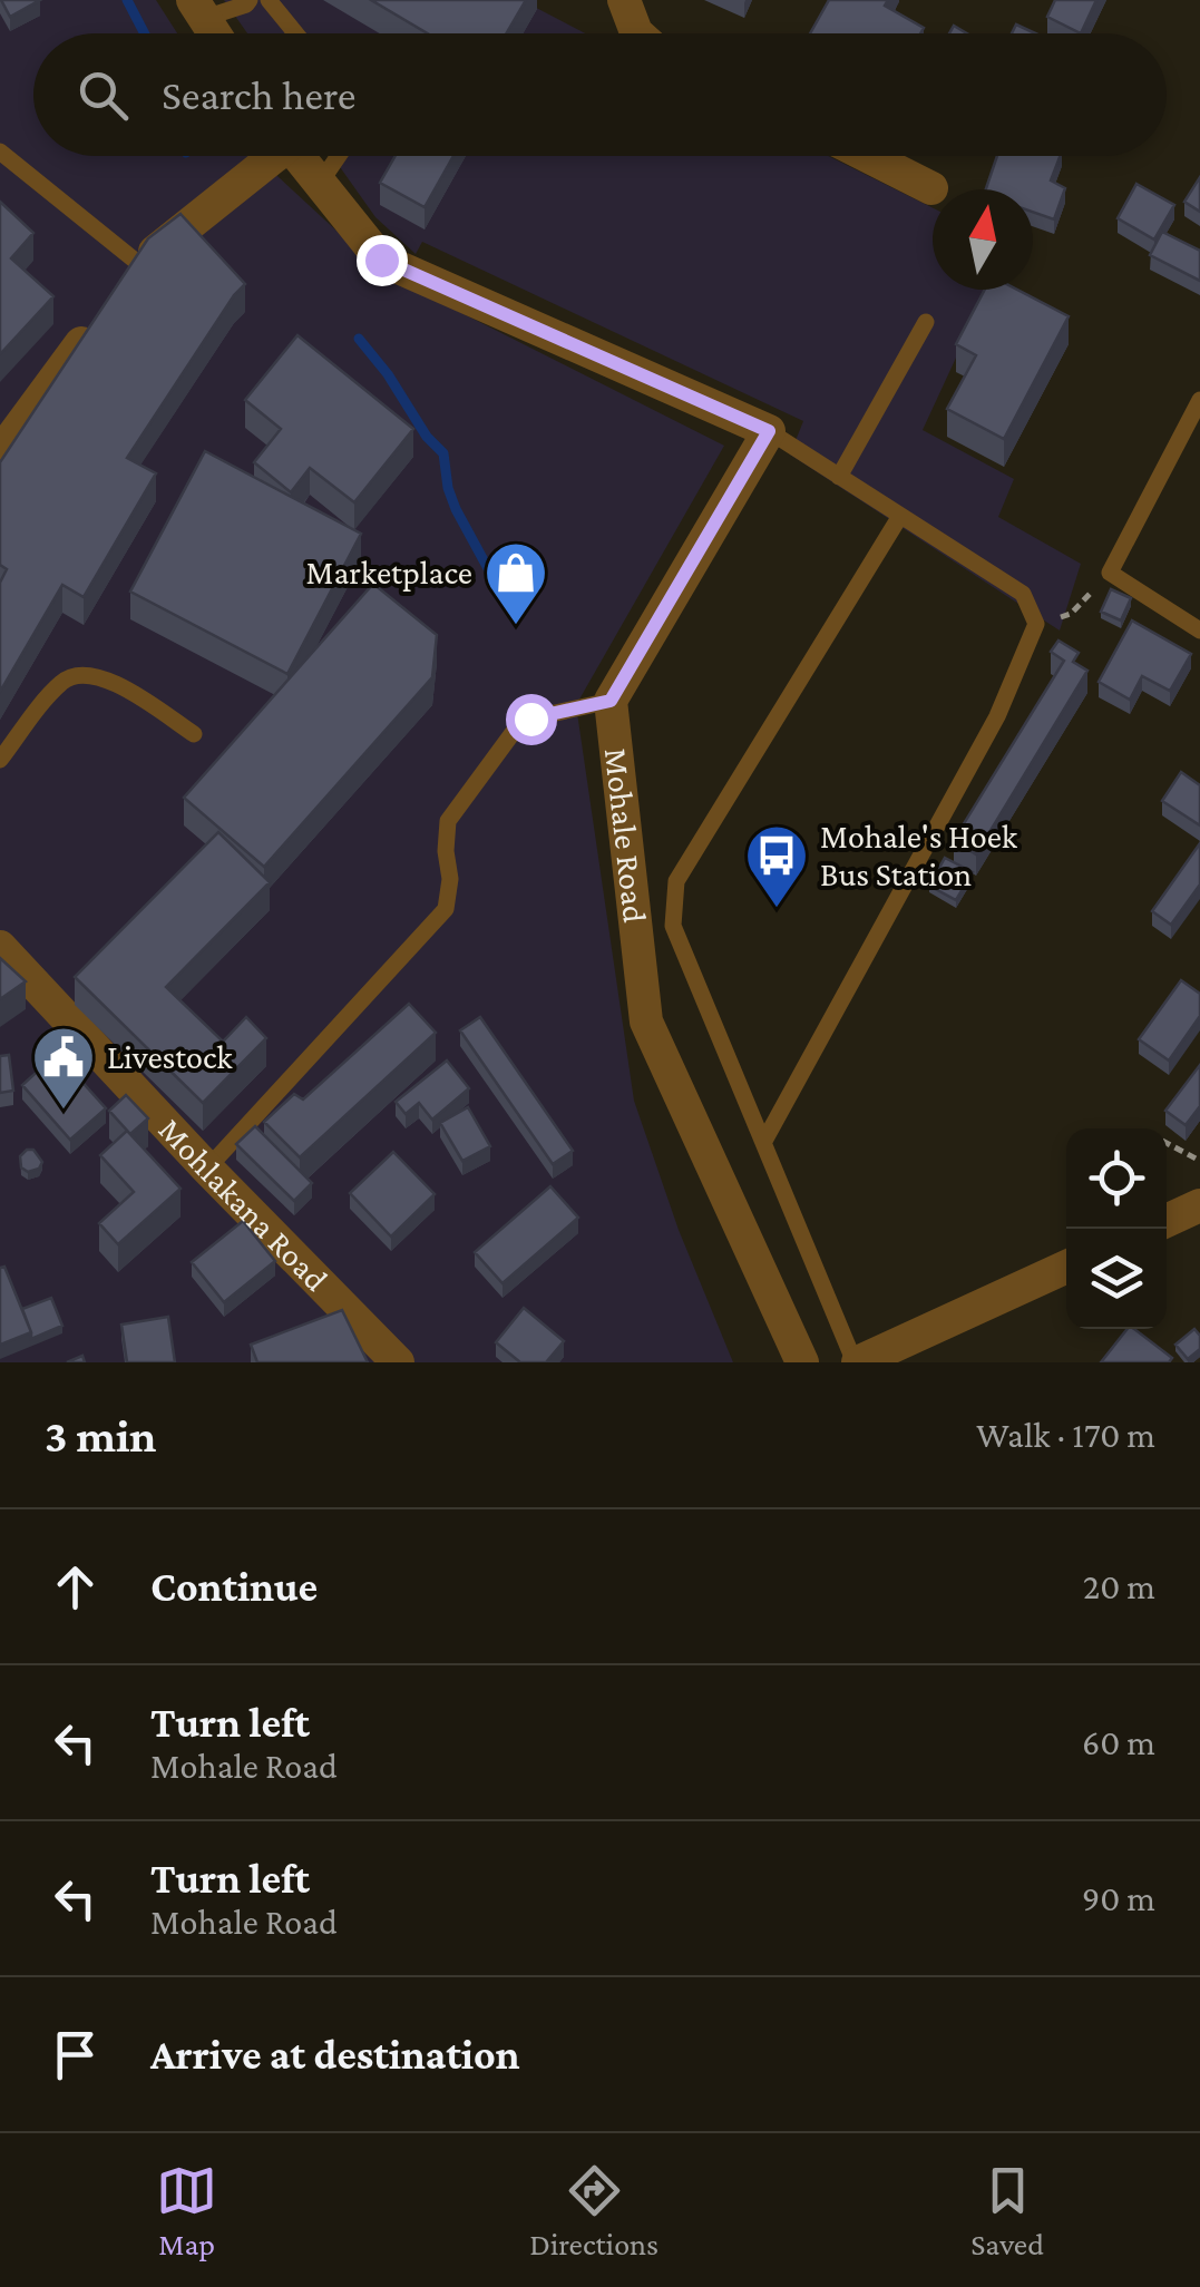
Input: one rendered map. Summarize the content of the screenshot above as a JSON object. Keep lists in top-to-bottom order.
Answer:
{
  "streets": {
    "street": ["Mohale Road", "Mohlakana Road"]
  },
  "places": {
    "shop": ["Marketplace"],
    "bus stop": ["Mohale's Hoek Bus Station"],
    "public building": ["Livestock"]
  },
  "north": "top",
  "page": {
    "search": "Search here",
    "heading": ["3 min", "Walk · 170 m"],
    "list": [
      ["Continue", "20 m"],
      ["Turn left", "Mohale Road", "60 m"],
      ["Turn left", "Mohale Road", "90 m"],
      "Arrive at destination"
    ],
    "nav": ["Map", "Directions", "Saved"]
  }
}
